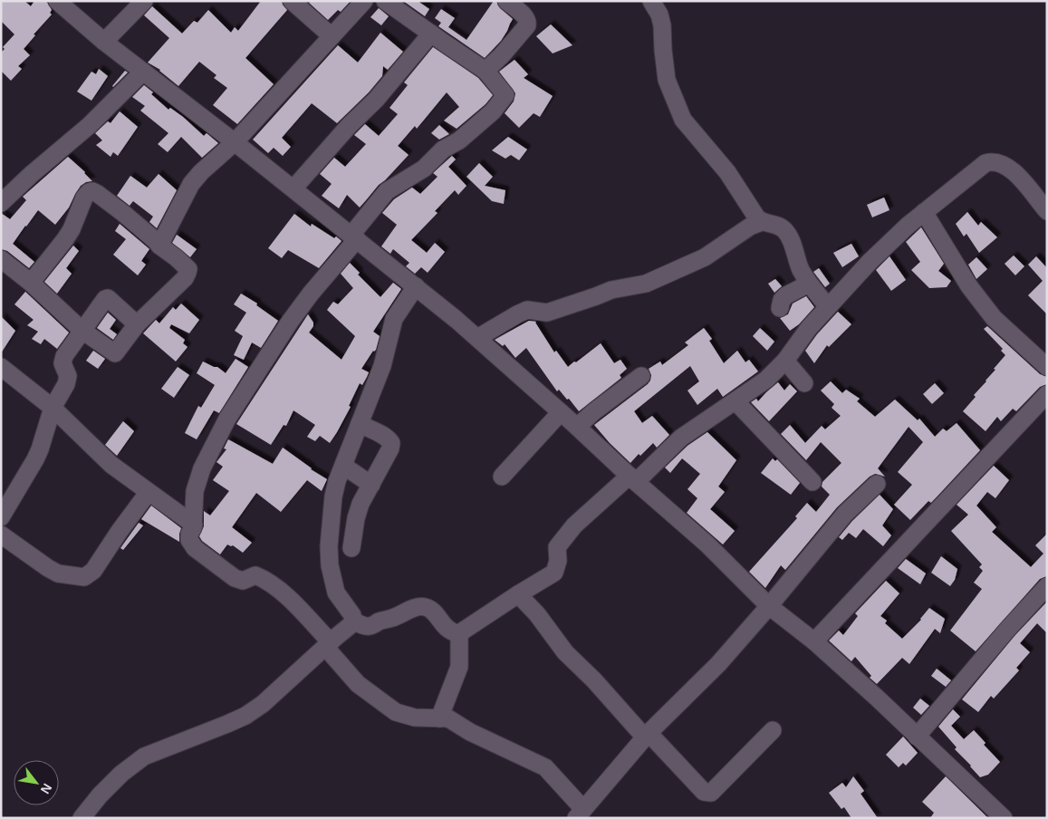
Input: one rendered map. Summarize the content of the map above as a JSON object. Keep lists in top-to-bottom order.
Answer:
{
  "north": "bottom right"
}
